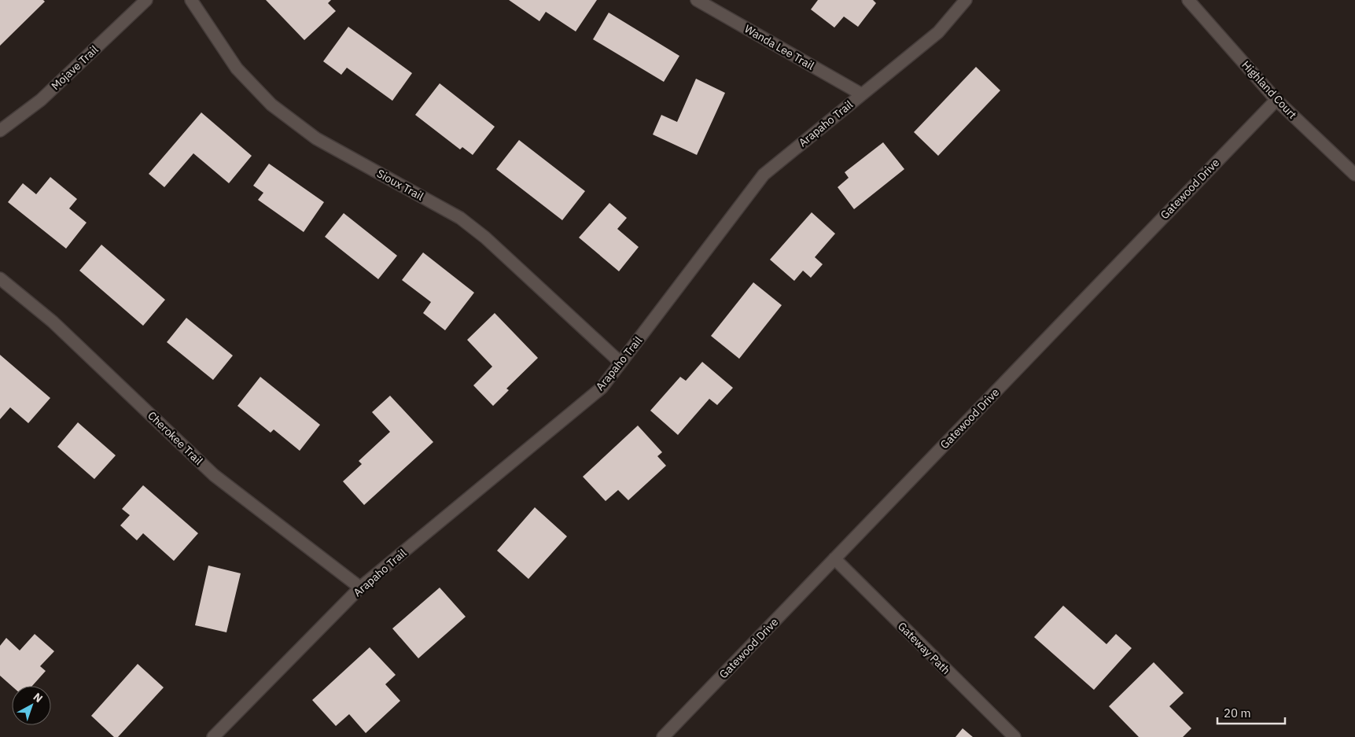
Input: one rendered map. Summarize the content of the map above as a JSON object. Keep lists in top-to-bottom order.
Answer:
{
  "streets": {
    "street": [
      "Wanda Lee Trail",
      "Mojave Trail",
      "Highland Court",
      "Arapaho Trail",
      "Sioux Trail",
      "Gatewood Drive",
      "Cherokee Trail",
      "Gateway Path"
    ]
  },
  "crossings": [
    ["Wanda Lee Trail", "Arapaho Trail"],
    ["Highland Court", "Gatewood Drive"],
    ["Arapaho Trail", "Sioux Trail"],
    ["Arapaho Trail", "Cherokee Trail"],
    ["Gatewood Drive", "Gateway Path"]
  ],
  "scale_bar": "20 m",
  "north": "top right"
}
